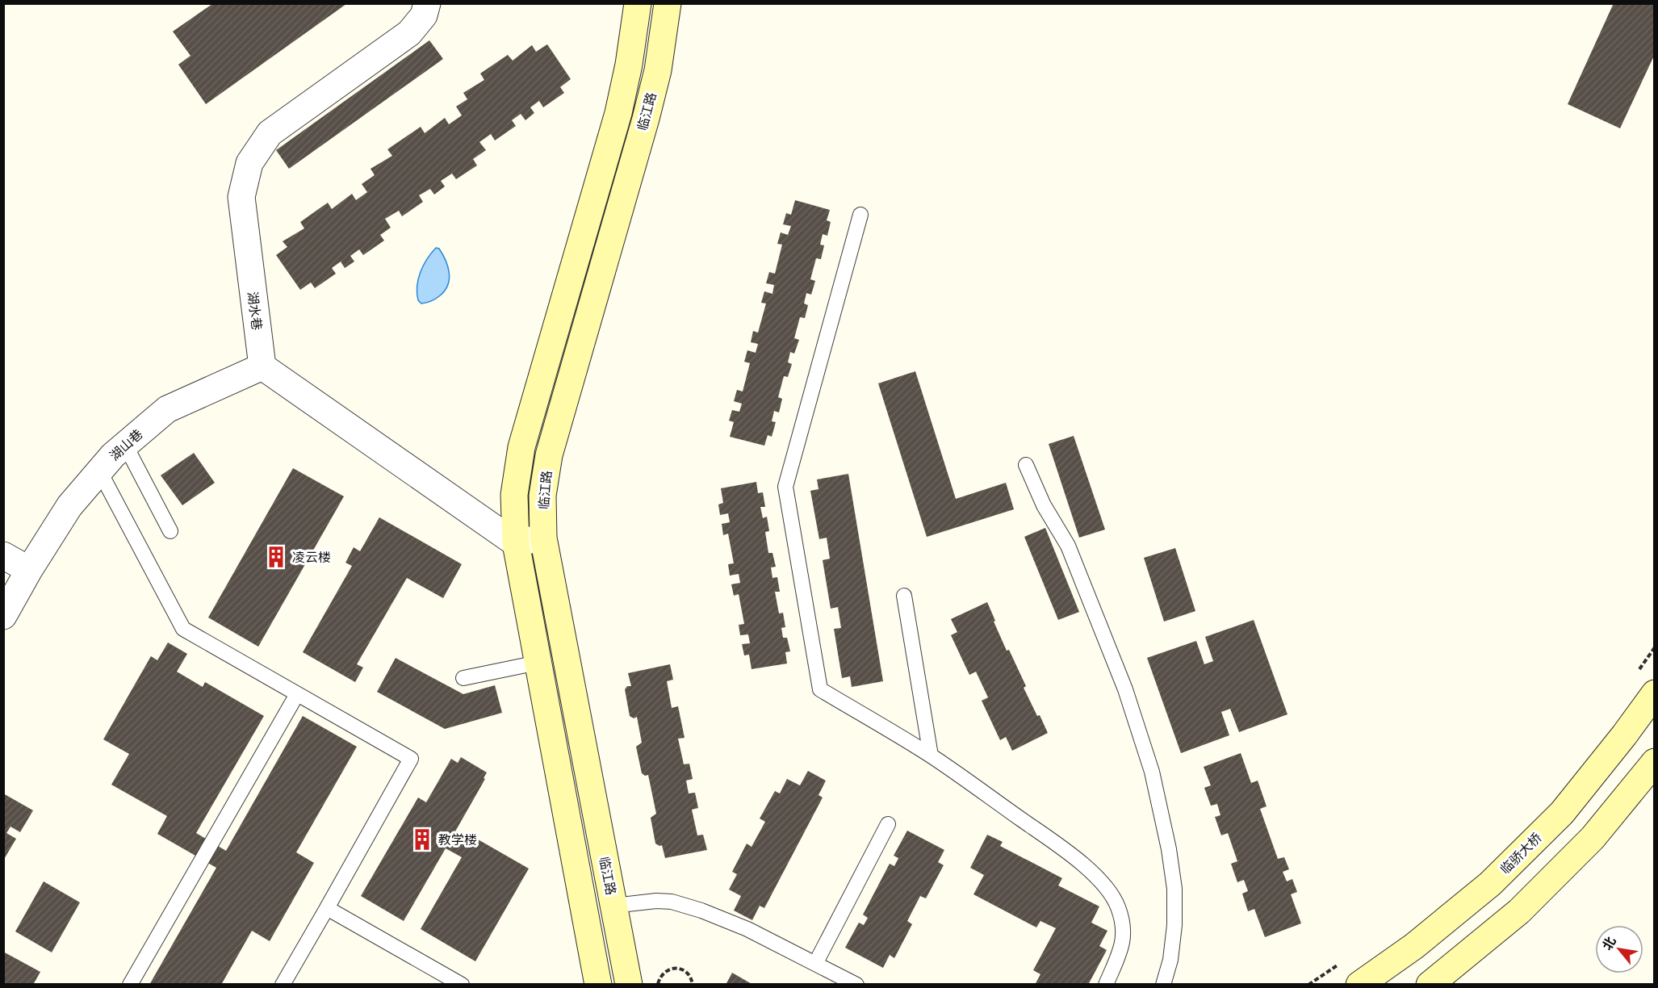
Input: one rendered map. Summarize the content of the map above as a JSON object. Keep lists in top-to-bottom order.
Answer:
{
  "streets": {
    "main road": ["临江路", "临骄大桥"],
    "street": ["湖水巷", "湖山巷"]
  },
  "crossings": [
    ["湖水巷", "湖山巷"]
  ],
  "places": {
    "building": ["凌云楼", "教学楼"]
  },
  "north": "top left"
}
